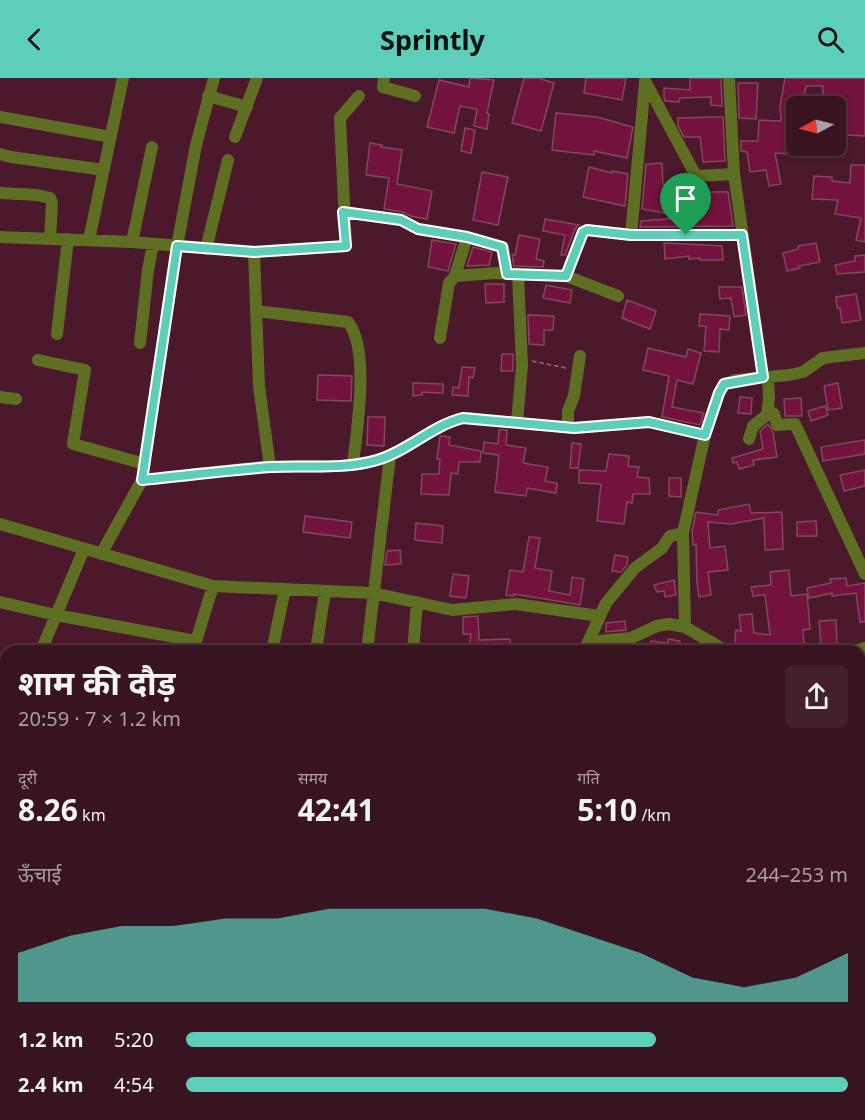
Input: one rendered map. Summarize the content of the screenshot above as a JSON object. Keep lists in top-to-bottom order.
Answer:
{
  "north": "left",
  "page": {
    "header": "Sprintly",
    "heading": ["शाम की दौड़", "20:59 · 7 × 1.2 km"],
    "stats": [
      ["दूरी", "8.26 km"],
      ["समय", "42:41"],
      ["गति", "5:10 /km"]
    ],
    "chart": ["ऊँचाई", "244–253 m"],
    "list": [
      {
        "name": "1.2 km",
        "note": "5:20"
      },
      {
        "name": "2.4 km",
        "note": "4:54"
      }
    ]
  }
}
